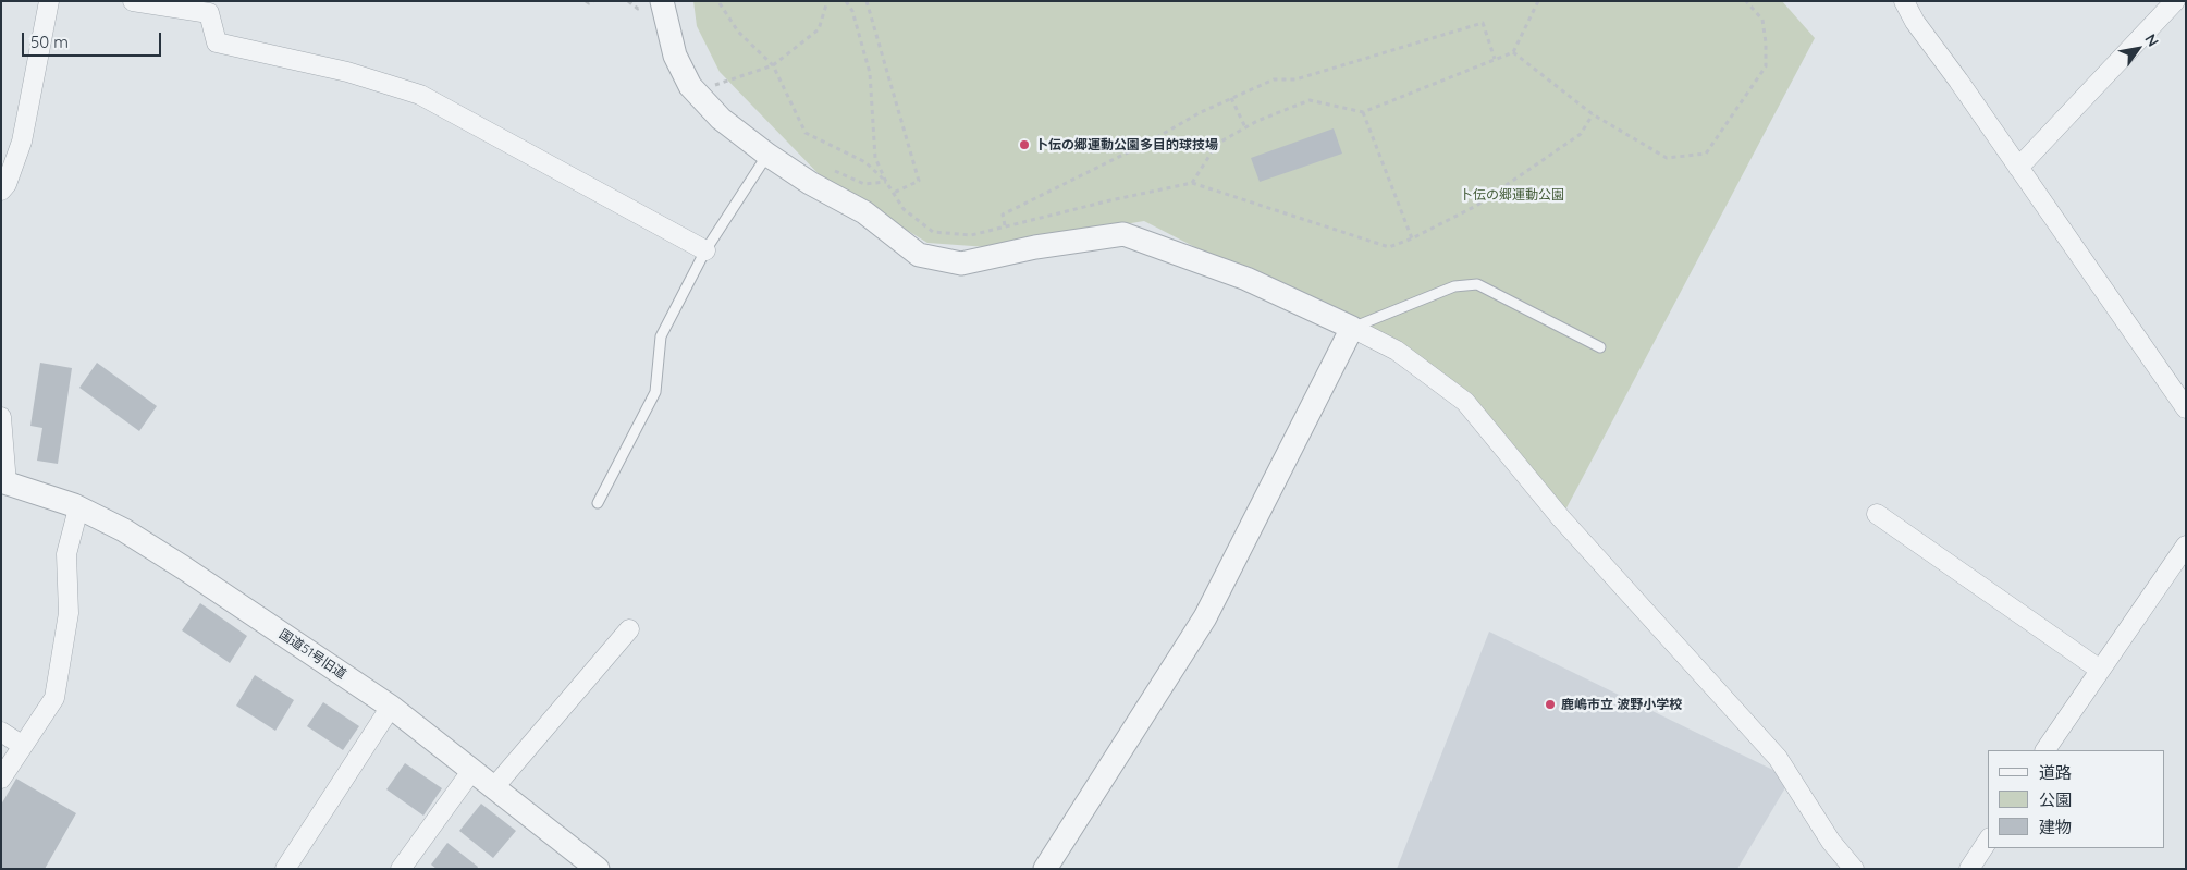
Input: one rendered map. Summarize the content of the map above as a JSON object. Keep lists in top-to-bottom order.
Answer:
{
  "streets": {
    "street": ["国道51号旧道"]
  },
  "parks": ["卜伝の郷運動公園"],
  "places": ["卜伝の郷運動公園多目的球技場", "鹿嶋市立 波野小学校"],
  "legend": ["道路", "公園", "建物"],
  "scale_bar": "50 m",
  "north": "top right"
}
